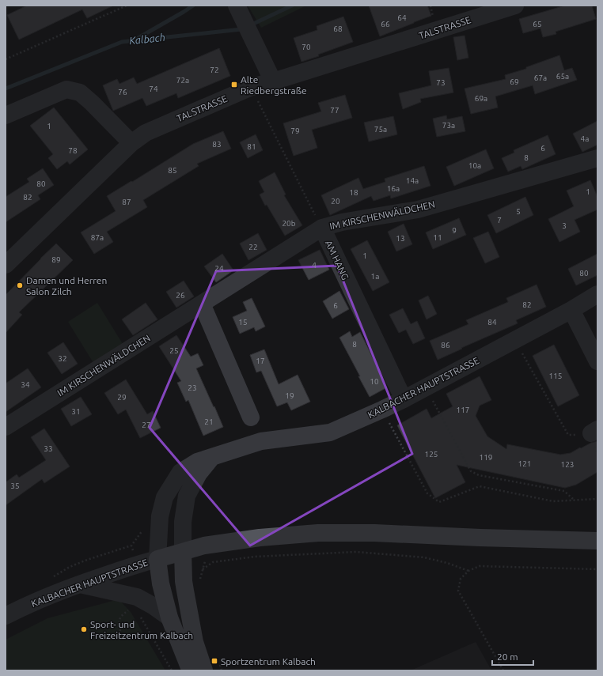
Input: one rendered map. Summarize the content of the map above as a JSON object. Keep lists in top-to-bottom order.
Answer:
{
  "streets": {
    "main road": ["KALBACHER HAUPTSTRASSE"],
    "street": ["TALSTRASSE", "IM KIRSCHENWÄLDCHEN", "AM HANG"]
  },
  "crossings": [
    ["IM KIRSCHENWÄLDCHEN", "AM HANG"],
    ["AM HANG", "KALBACHER HAUPTSTRASSE"]
  ],
  "water": ["Kalbach"],
  "places": {
    "transit": ["Alte Riedbergstraße", "Sportzentrum Kalbach"],
    "other": ["Damen und Herren Salon Zilch", "Sport- und Freizeitzentrum Kalbach"]
  },
  "house_numbers": [
    "64",
    "66",
    "65",
    "68",
    "70",
    "72",
    "65a",
    "67a",
    "72a",
    "69",
    "73",
    "74",
    "76",
    "69a",
    "77",
    "73a",
    "1",
    "75a",
    "79",
    "4a",
    "83",
    "81",
    "6",
    "78",
    "8",
    "10a",
    "85",
    "14a",
    "80",
    "16a",
    "1",
    "18",
    "82",
    "20",
    "87",
    "5",
    "7",
    "20b",
    "3",
    "9",
    "87a",
    "11",
    "13",
    "22",
    "1",
    "89",
    "4",
    "24",
    "80",
    "1a",
    "26",
    "82",
    "6",
    "15",
    "84",
    "8",
    "86",
    "25",
    "32",
    "17",
    "115",
    "10",
    "34",
    "23",
    "19",
    "29",
    "117",
    "31",
    "21",
    "27",
    "33",
    "125",
    "119",
    "121",
    "123",
    "35"
  ],
  "scale_bar": "20 m"
}
